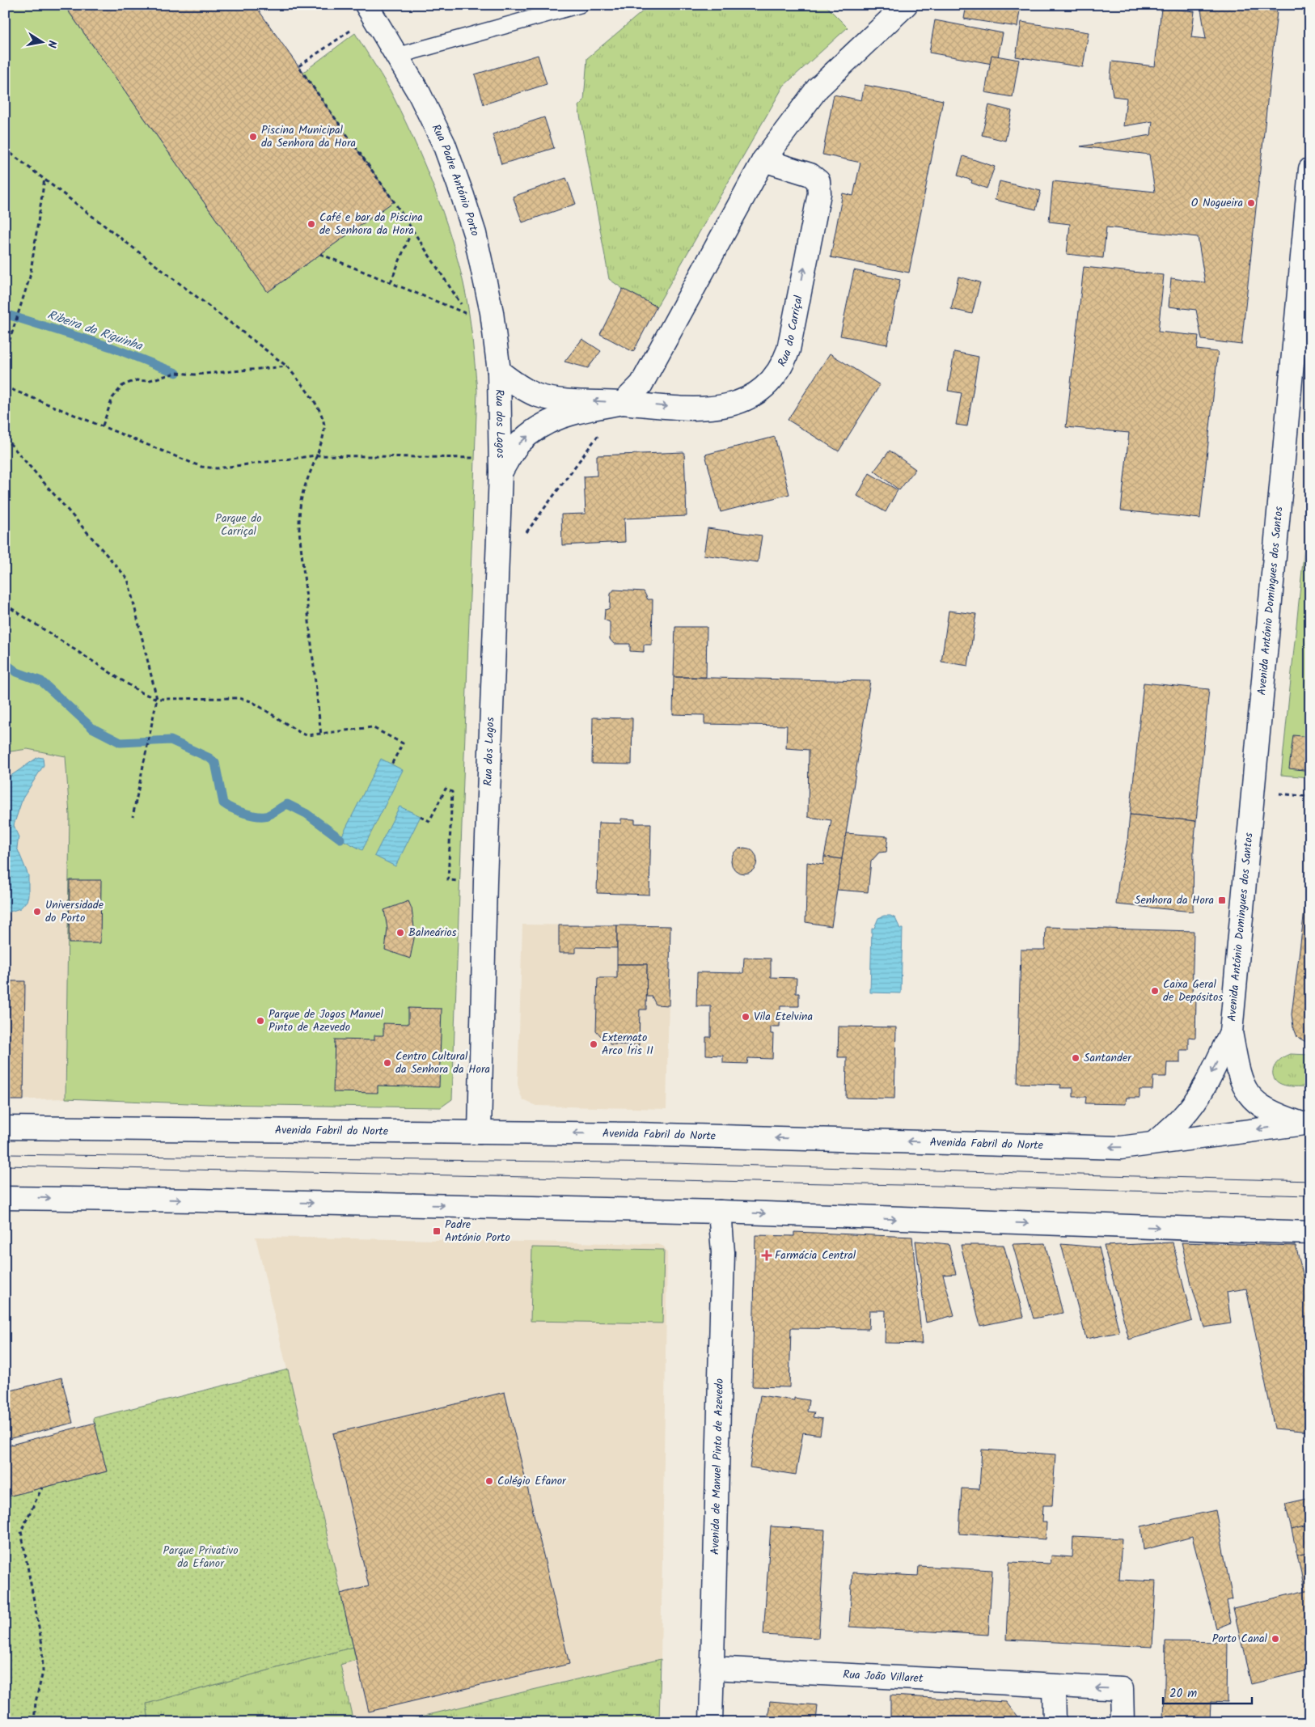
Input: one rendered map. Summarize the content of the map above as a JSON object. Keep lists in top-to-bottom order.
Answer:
{
  "streets": {
    "street": [
      "Rua Padre António Porto",
      "Rua do Carriçal",
      "Rua dos Lagos",
      "Avenida António Domingues dos Santos",
      "Avenida Fabril do Norte",
      "Avenida de Manuel Pinto de Azevedo",
      "Rua João Villaret"
    ]
  },
  "crossings": [
    ["Rua Padre António Porto", "Rua do Carriçal"],
    ["Rua Padre António Porto", "Rua dos Lagos"],
    ["Rua do Carriçal", "Rua dos Lagos"],
    ["Rua dos Lagos", "Avenida Fabril do Norte"],
    ["Avenida de Manuel Pinto de Azevedo", "Rua João Villaret"]
  ],
  "water": ["Ribeira da Riguinha"],
  "parks": ["Parque do Carriçal", "Parque Privativo da Efanor"],
  "places": {
    "other": [
      "Piscina Municipal da Senhora da Hora",
      "O Nogueira",
      "Café e bar da Piscina de Senhora da Hora",
      "Universidade do Porto",
      "Balneários",
      "Caixa Geral de Depósitos",
      "Vila Etelvina",
      "Parque de Jogos Manuel Pinto de Azevedo",
      "Externato Arco Íris II",
      "Santander",
      "Centro Cultural da Senhora da Hora",
      "Colégio Efanor",
      "Porto Canal"
    ],
    "transit": ["Senhora da Hora", "Padre António Porto"],
    "health": ["Farmácia Central"]
  },
  "scale_bar": "20 m",
  "north": "right"
}
